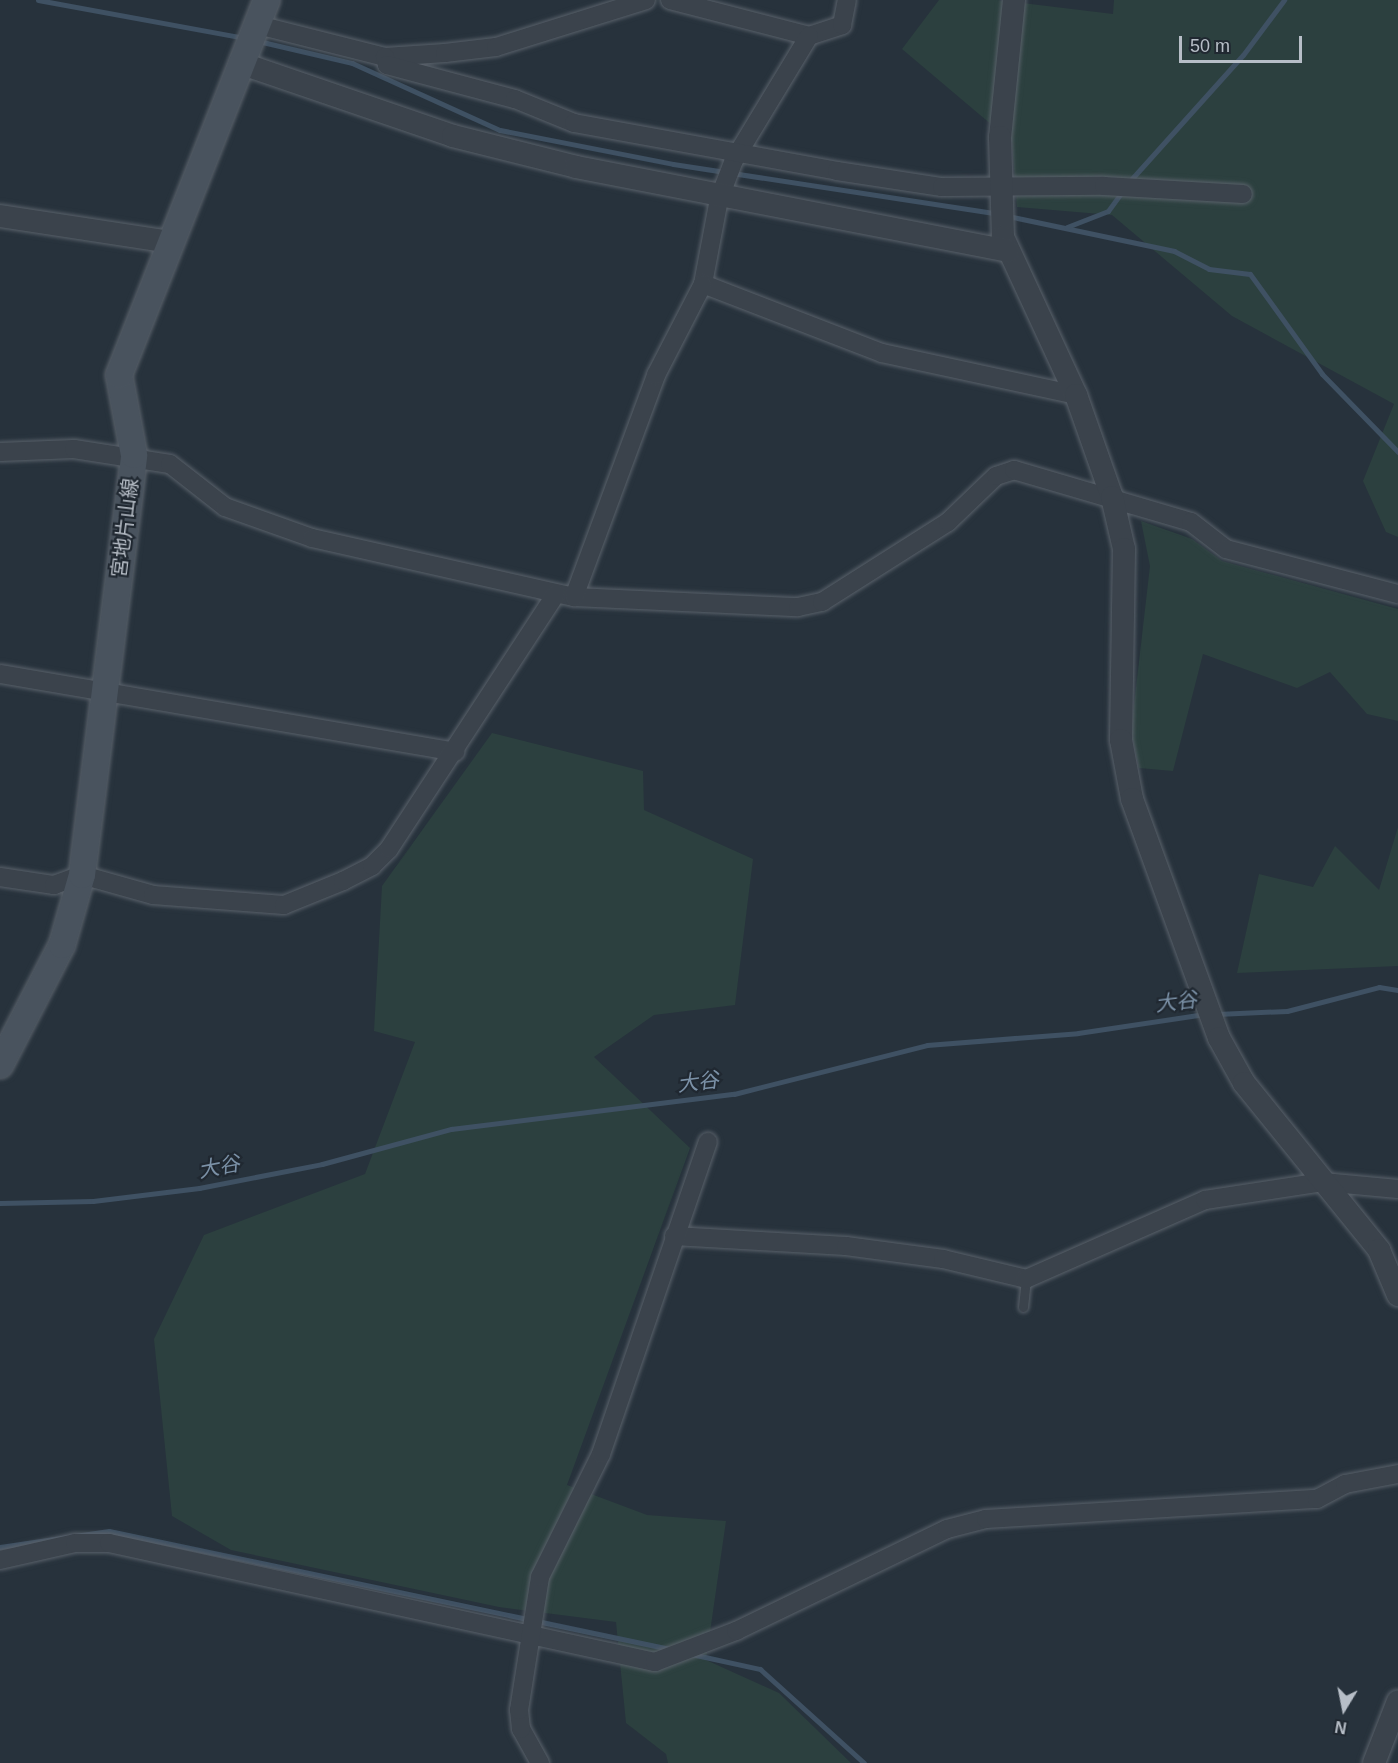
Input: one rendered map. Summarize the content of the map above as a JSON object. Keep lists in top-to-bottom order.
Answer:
{
  "streets": {
    "main road": ["宮地片山線"]
  },
  "water": ["大谷"],
  "scale_bar": "50 m",
  "north": "bottom"
}
